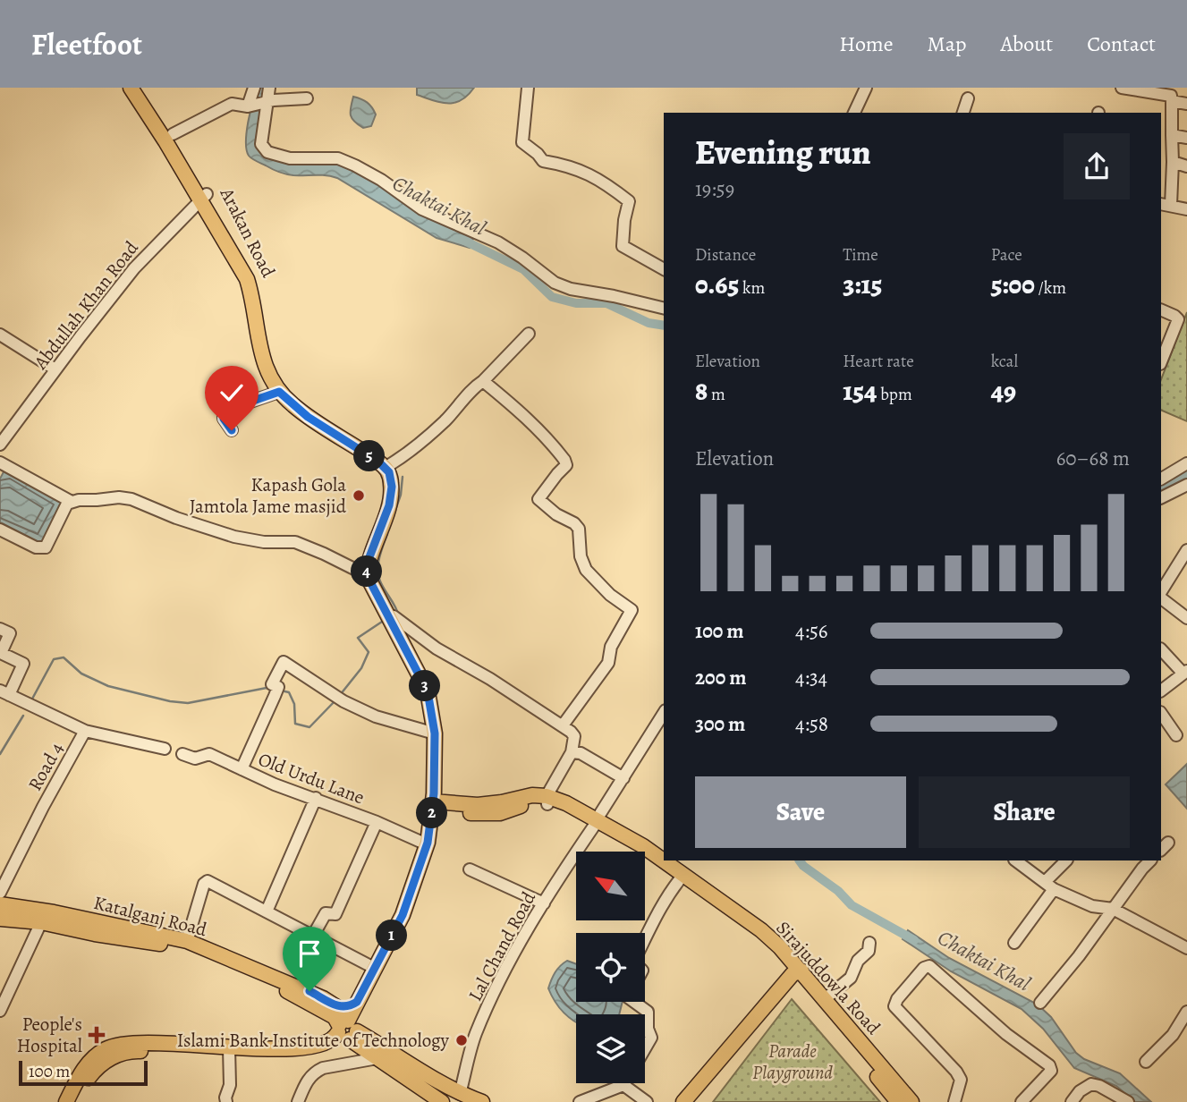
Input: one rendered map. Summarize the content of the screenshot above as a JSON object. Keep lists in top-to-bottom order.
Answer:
{
  "streets": {
    "main road": ["Arakan Road", "Katalganj Road", "Sirajuddowla Road"],
    "street": [
      "Abdullah Khan Road",
      "Road 4",
      "Old Urdu Lane",
      "Lal Chand Road"
    ]
  },
  "crossings": [
    ["Arakan Road", "Abdullah Khan Road"],
    ["Lal Chand Road", "Sirajuddowla Road"]
  ],
  "water": ["Chaktai Khal"],
  "parks": ["Parade Playground"],
  "places": {
    "other": ["Kapash Gola Jamtola Jame masjid", "Islami Bank Institute of Technology"],
    "health": ["People's Hospital"]
  },
  "scale_bar": "100 m",
  "north": "top left",
  "page": {
    "header": "Fleetfoot",
    "nav": [
      "Home",
      "Map",
      "About",
      "Contact"
    ],
    "heading": ["Evening run", "19:59"],
    "stats": [
      ["Distance", "0.65 km"],
      ["Time", "3:15"],
      ["Pace", "5:00 /km"],
      ["Elevation", "8 m"],
      ["Heart rate", "154 bpm"],
      ["kcal", "49"]
    ],
    "chart": ["Elevation", "60–68 m"],
    "pins": [
      "5",
      "4",
      "3",
      "2",
      "1"
    ],
    "list": [
      {
        "name": "100 m",
        "note": "4:56"
      },
      {
        "name": "200 m",
        "note": "4:34"
      },
      {
        "name": "300 m",
        "note": "4:58"
      }
    ],
    "buttons": ["Save", "Share"],
    "scale": "100 m"
  }
}
